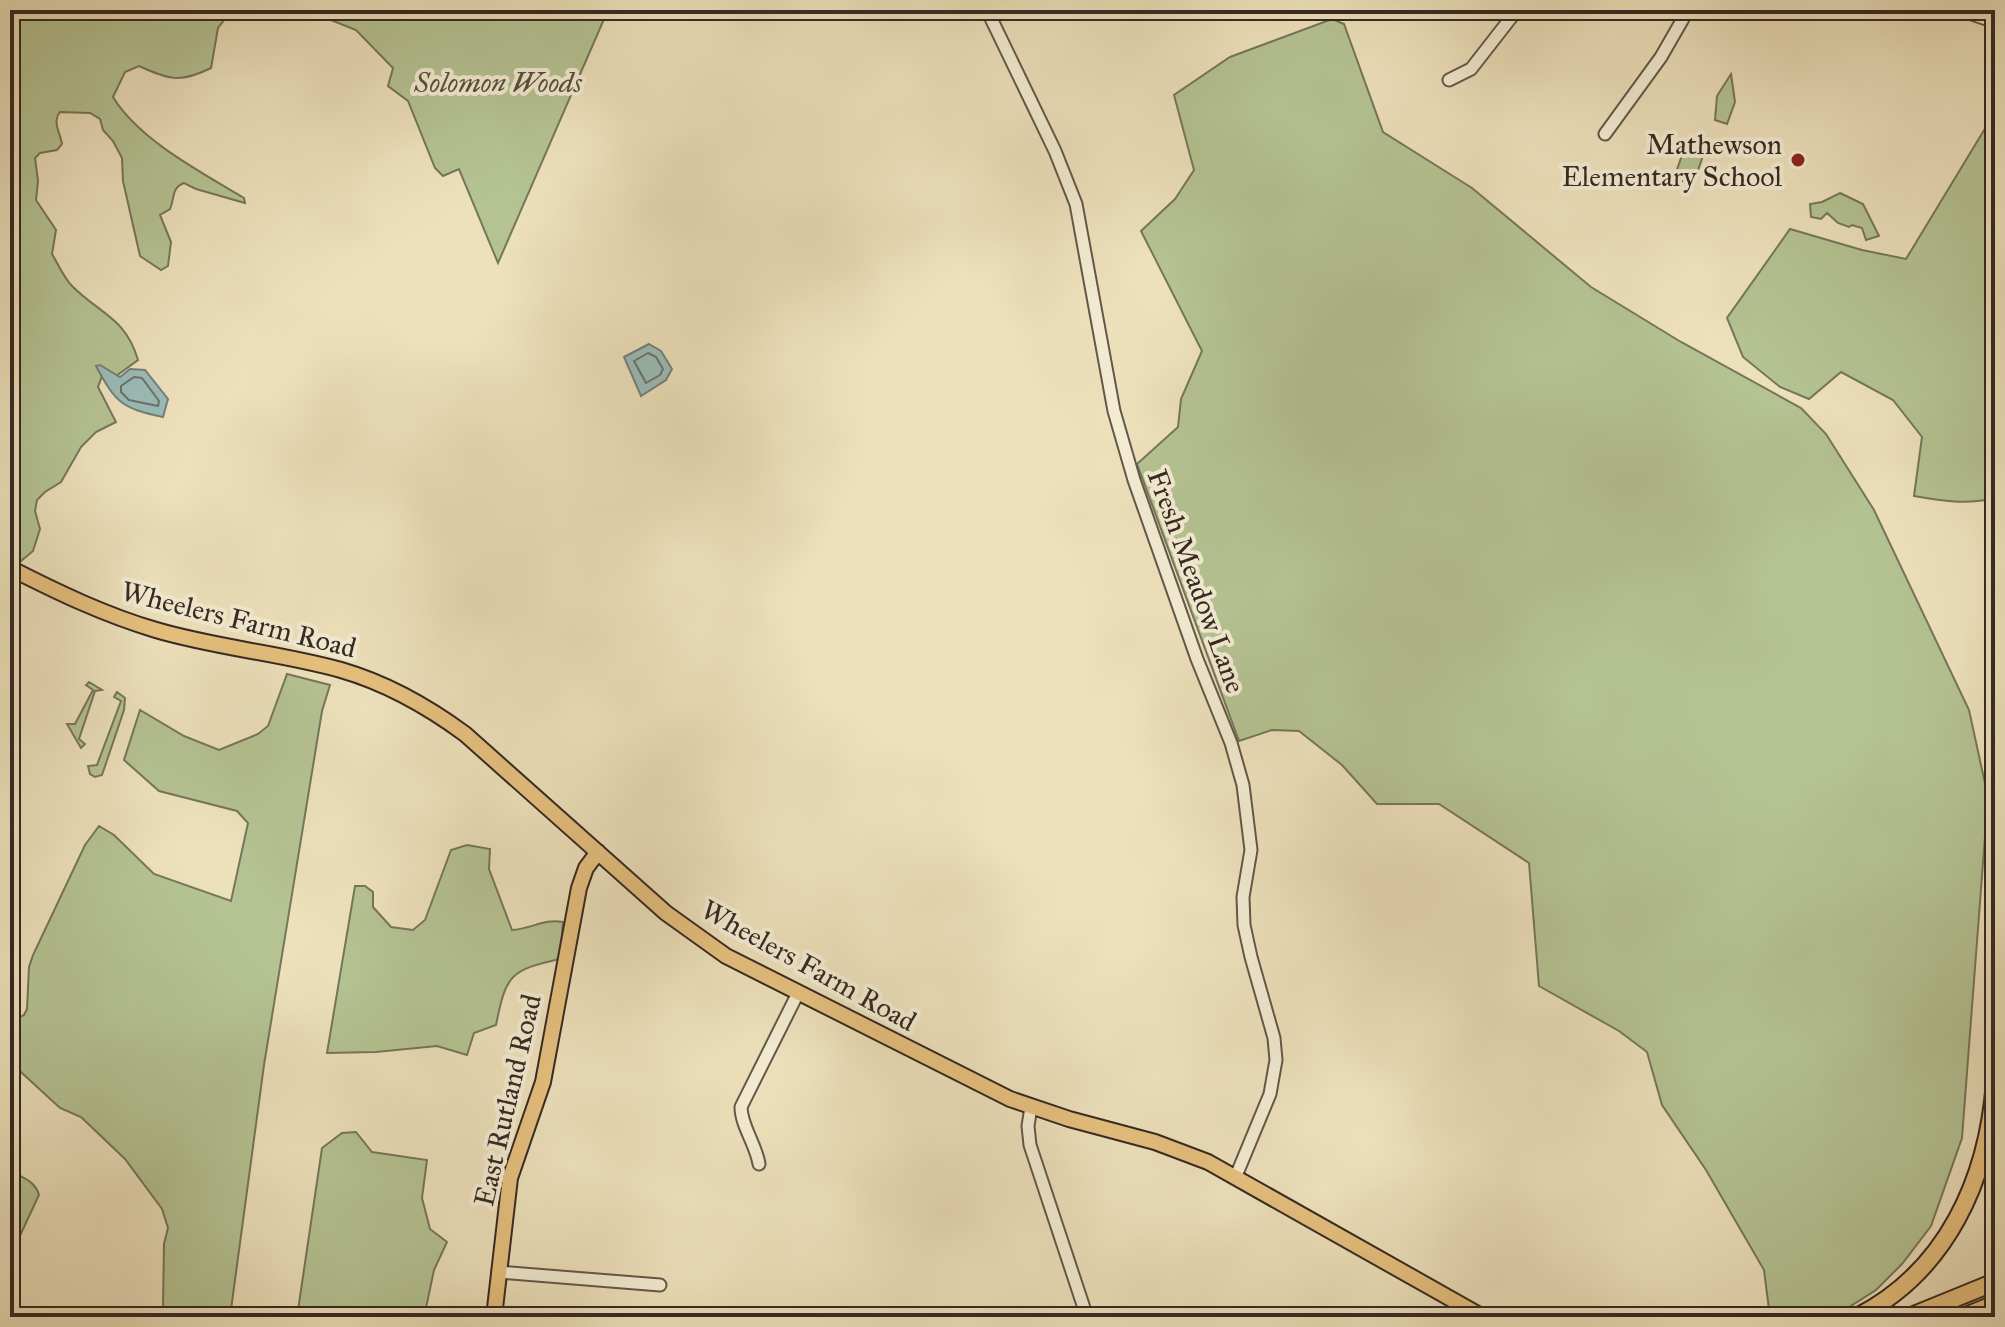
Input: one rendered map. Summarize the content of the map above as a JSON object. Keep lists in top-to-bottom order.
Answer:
{
  "streets": {
    "main road": ["Wheelers Farm Road", "East Rutland Road"],
    "street": ["Fresh Meadow Lane"]
  },
  "crossings": [
    ["Fresh Meadow Lane", "Wheelers Farm Road"],
    ["Wheelers Farm Road", "East Rutland Road"]
  ],
  "parks": ["Solomon Woods"],
  "places": ["Mathewson Elementary School"]
}
